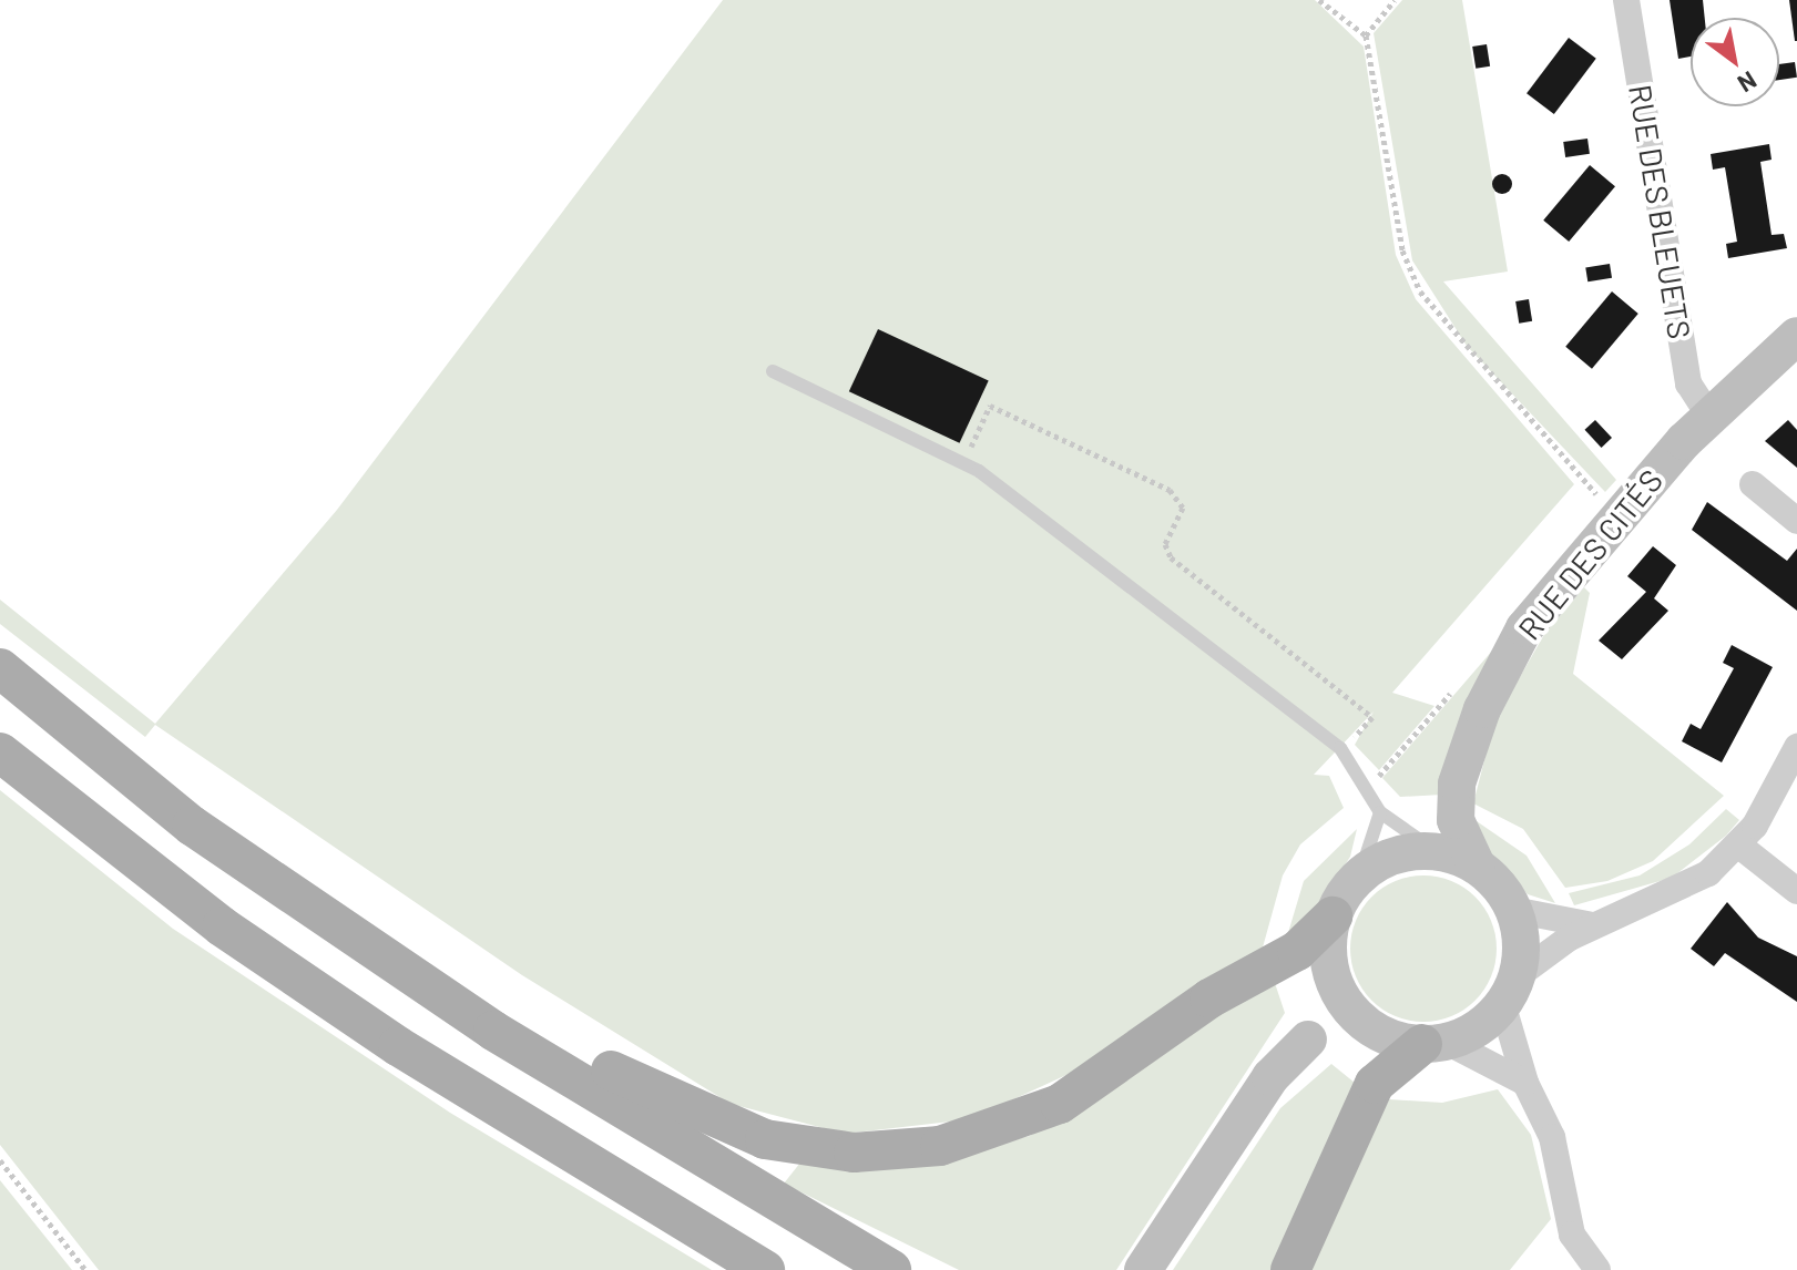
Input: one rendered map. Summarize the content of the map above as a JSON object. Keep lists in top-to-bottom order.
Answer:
{
  "streets": {
    "street": ["RUE DES BLEUETS", "RUE DES CITÉS"]
  },
  "crossings": [
    ["RUE DES BLEUETS", "RUE DES CITÉS"]
  ],
  "north": "bottom right"
}
